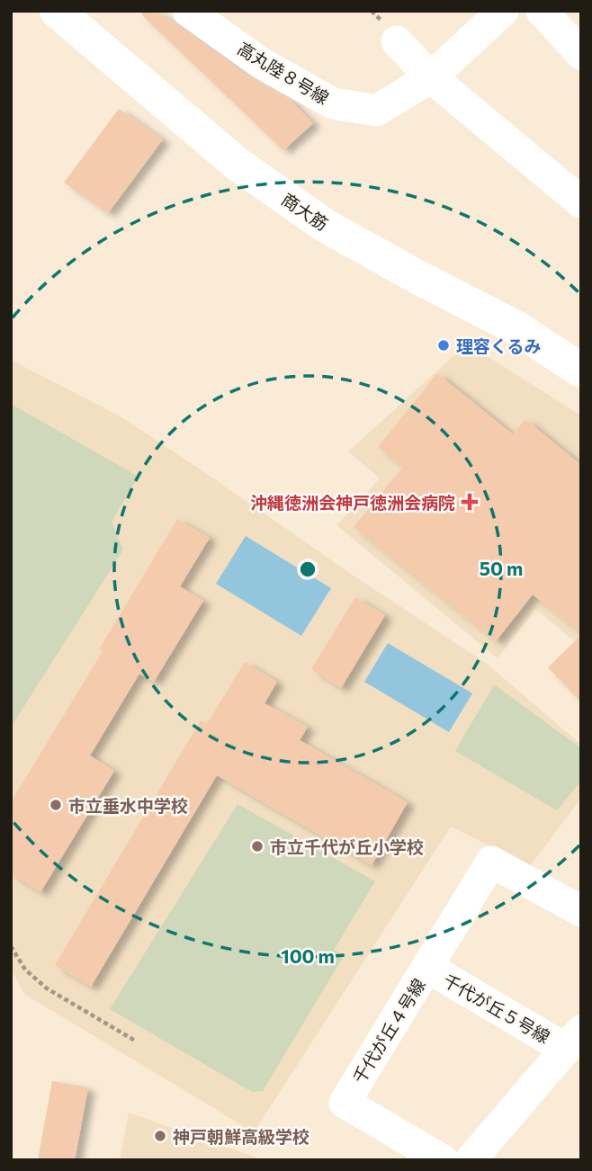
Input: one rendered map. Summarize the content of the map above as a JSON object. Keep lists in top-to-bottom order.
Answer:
{
  "streets": {
    "street": [
      "高丸陸８号線",
      "商大筋",
      "千代が丘５号線",
      "千代が丘４号線"
    ]
  },
  "crossings": [
    ["千代が丘５号線", "千代が丘４号線"]
  ],
  "places": {
    "other": [
      "理容くるみ",
      "市立垂水中学校",
      "市立千代が丘小学校",
      "神戸朝鮮高級学校"
    ],
    "health": ["沖縄徳洲会神戸徳洲会病院"]
  },
  "rings": ["50 m", "100 m"]
}
